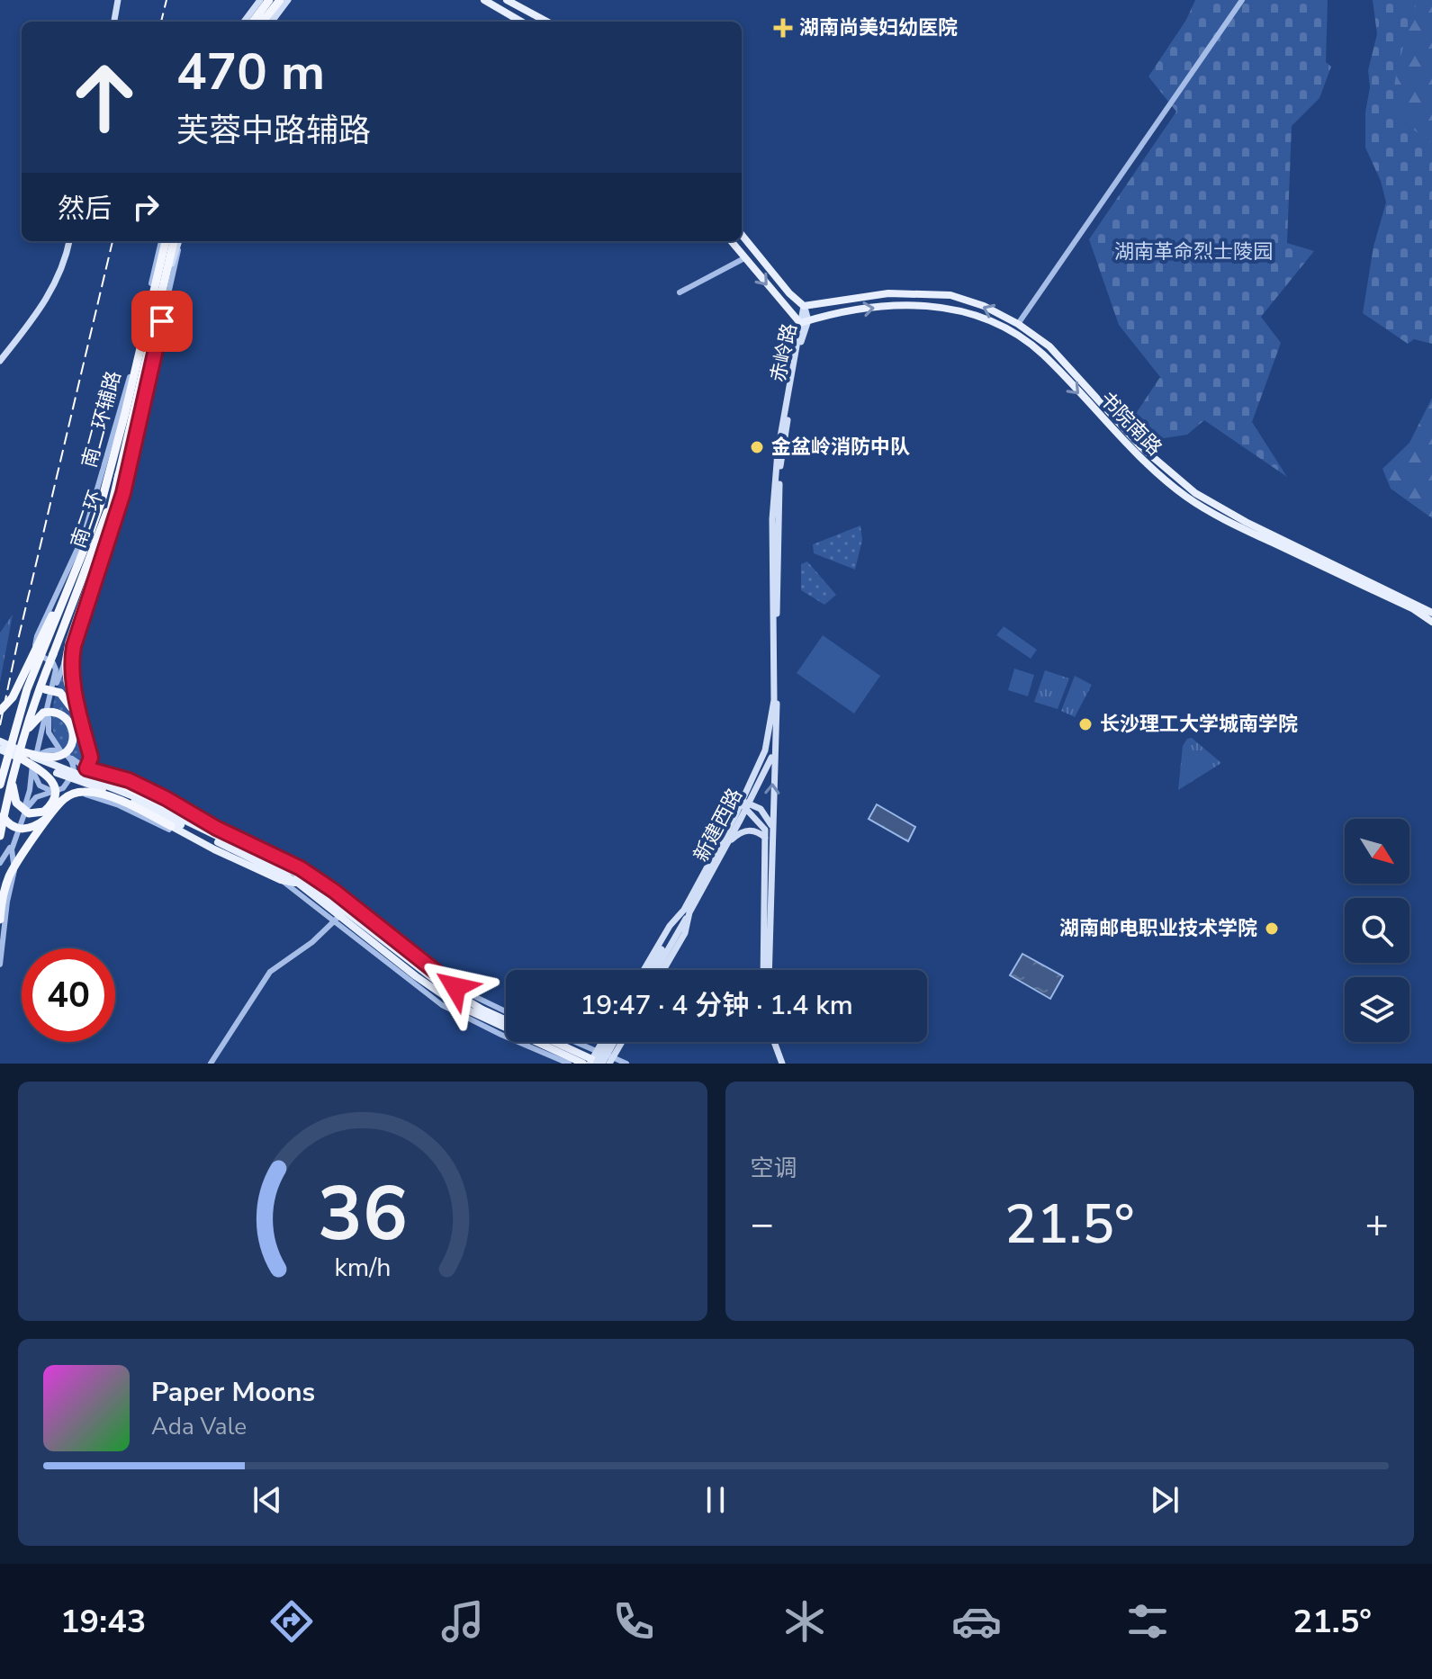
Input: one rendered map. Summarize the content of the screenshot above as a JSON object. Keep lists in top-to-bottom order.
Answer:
{
  "streets": {
    "highway": ["南二环"],
    "main road": ["赤岭路", "书院南路", "新建西路"],
    "street": ["南二环辅路"]
  },
  "crossings": [
    ["赤岭路", "书院南路"],
    ["赤岭路", "新建西路"]
  ],
  "parks": ["湖南革命烈士陵园"],
  "places": {
    "health": ["湖南尚美妇幼医院"],
    "other": ["金盆岭消防中队", "长沙理工大学城南学院", "湖南邮电职业技术学院"]
  },
  "north": "bottom right",
  "page": {
    "turn": ["470 m", "芙蓉中路辅路"],
    "then": "然后",
    "limit": "40",
    "trip": "19:47 · 4 分钟 · 1.4 km",
    "tile": "空调",
    "heat": ["−", "21.5°", "+"],
    "song": ["Paper Moons", "Ada Vale"],
    "tabs": ["19:43", "21.5°"],
    "gauge": ["36", "km/h"]
  }
}
